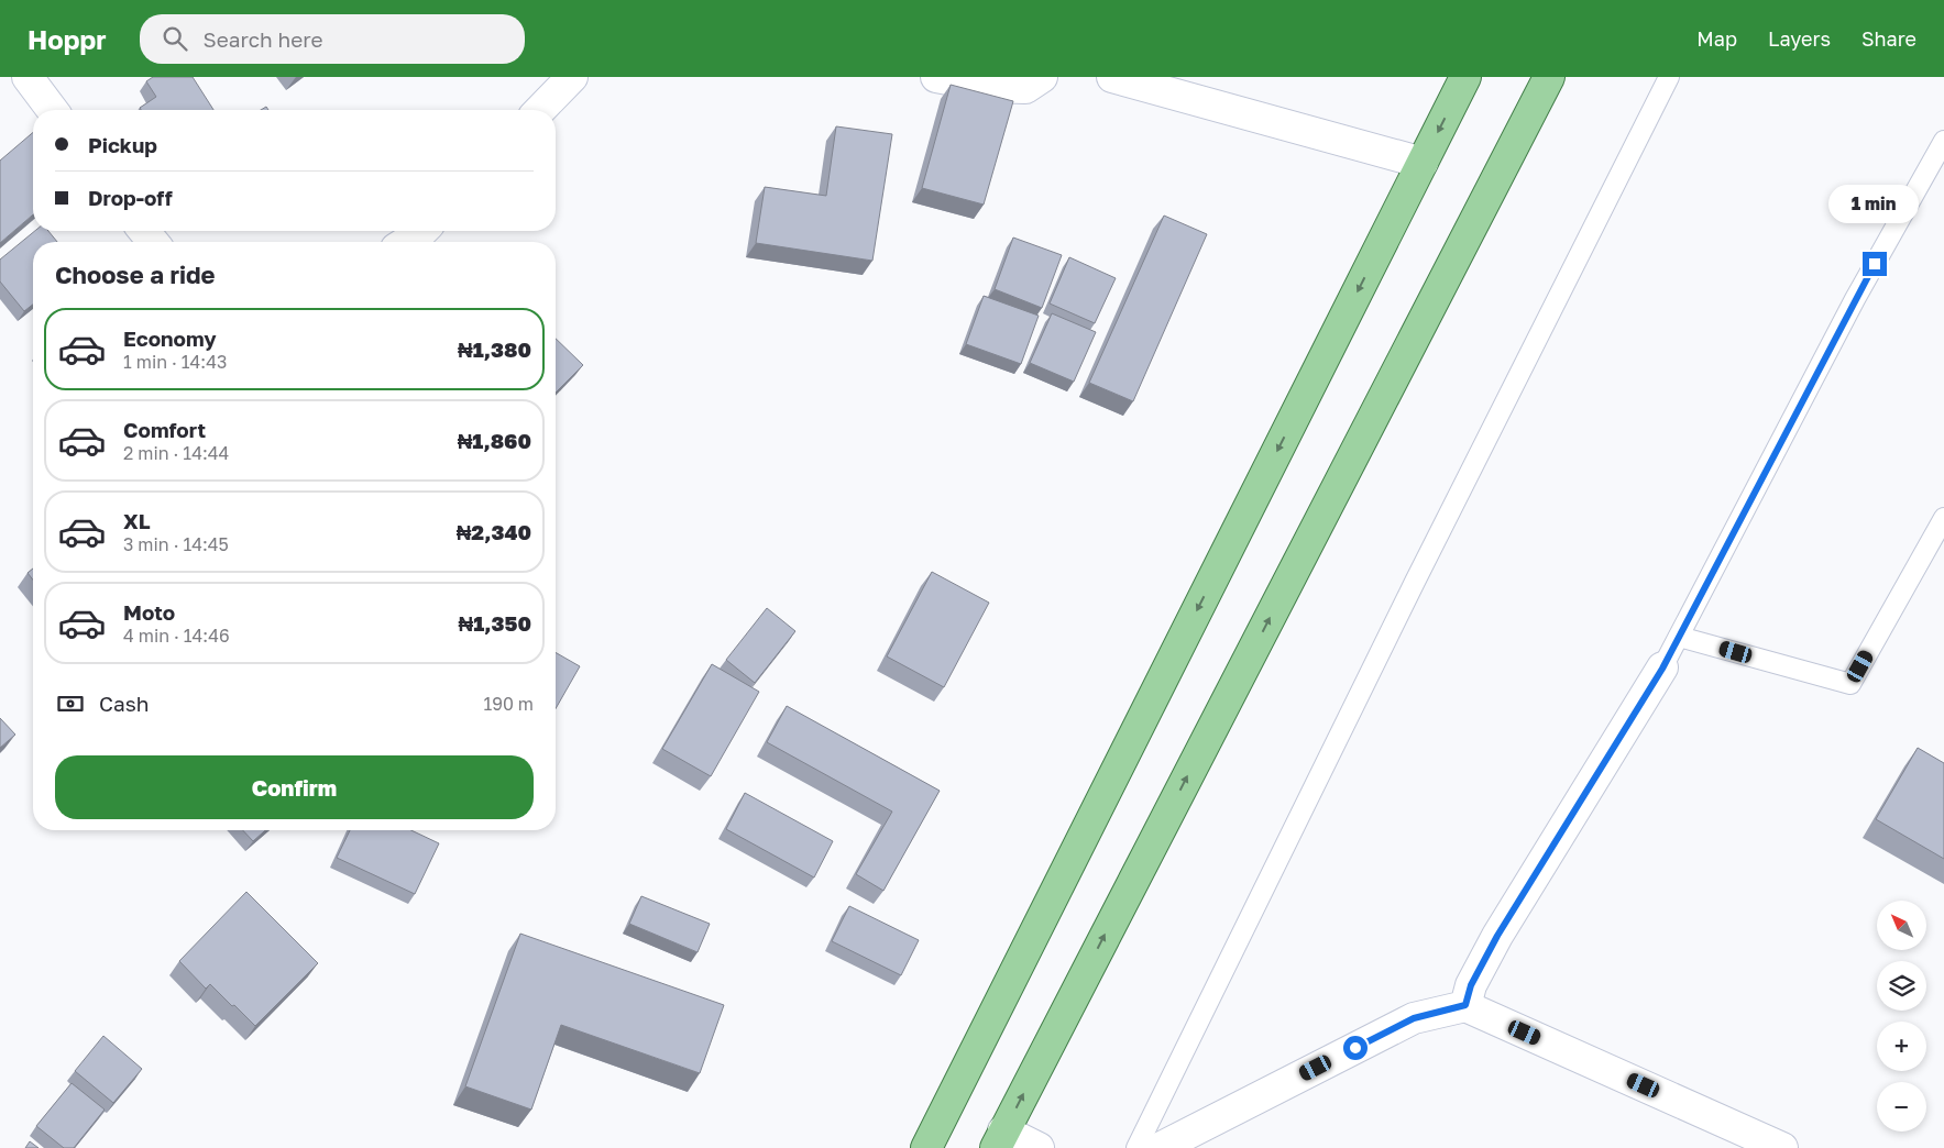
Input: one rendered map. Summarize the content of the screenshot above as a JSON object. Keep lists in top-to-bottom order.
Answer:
{
  "north": "top left",
  "page": {
    "header": "Hoppr",
    "search": "Search here",
    "nav": ["Map", "Layers", "Share"],
    "banner": ["Pickup", "Drop-off"],
    "bubble": "1 min",
    "heading": "Choose a ride",
    "list": [
      {
        "name": "Economy",
        "note": "1 min · 14:43",
        "value": "₦1,380"
      },
      {
        "name": "Comfort",
        "note": "2 min · 14:44",
        "value": "₦1,860"
      },
      {
        "name": "XL",
        "note": "3 min · 14:45",
        "value": "₦2,340"
      },
      {
        "name": "Moto",
        "note": "4 min · 14:46",
        "value": "₦1,350"
      }
    ],
    "pay": ["Cash", "190 m"],
    "buttons": "Confirm",
    "map_buttons": ["+", "−"]
  }
}
